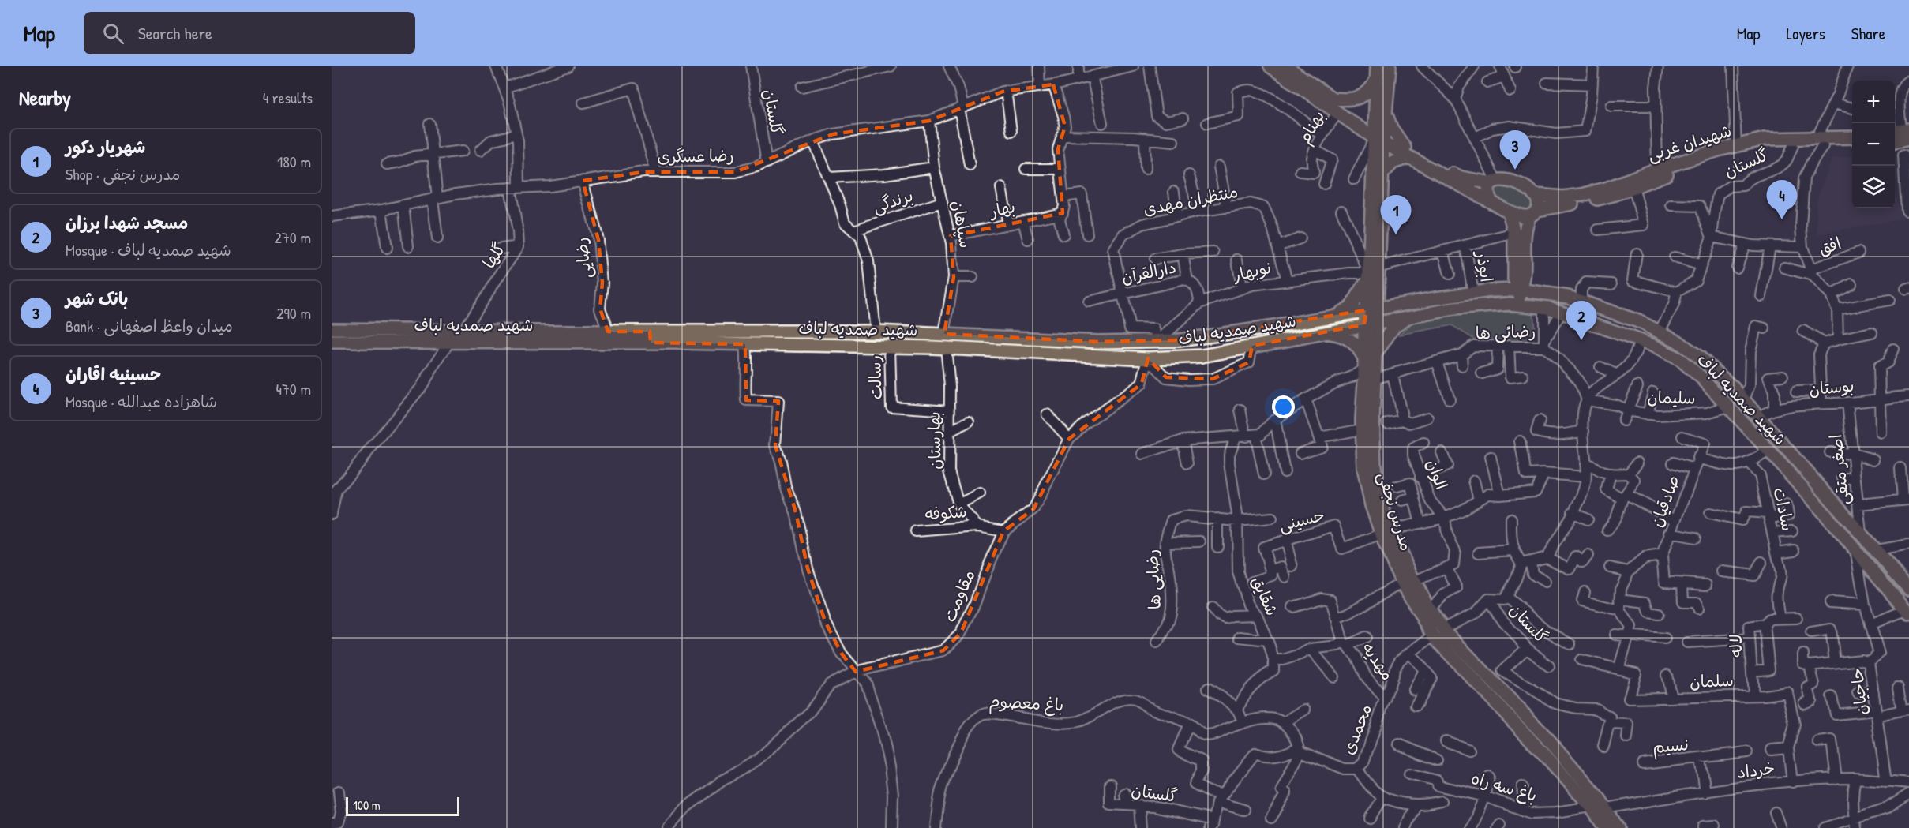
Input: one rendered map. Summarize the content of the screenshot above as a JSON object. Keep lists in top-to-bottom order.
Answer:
{
  "streets": {
    "main road": ["شهیدان غربی", "شهید صمدیه لباف", "مدرس نجفی"],
    "street": [
      "گلستان",
      "بهنام",
      "رضا عسگری",
      "منتظران مهدی",
      "برندگی",
      "بهار",
      "سپاهان",
      "افق",
      "گلها",
      "رضایی",
      "ابوذر",
      "نوبهار",
      "دارالقرآن",
      "رضائی ها",
      "رسالت",
      "بوستان",
      "سلیمان",
      "بهارستان",
      "اصغر متقی",
      "الوان",
      "صادقیان",
      "سادات",
      "شکوفه",
      "حسینی",
      "رضایی ها",
      "مقاومت",
      "شقایق",
      "لاله",
      "مهدیه",
      "سلمان",
      "حاجیان",
      "باغ معصوم",
      "محمدی",
      "نسیم",
      "خرداد",
      "باغ سه راه"
    ]
  },
  "crossings": [
    ["گلستان", "شهیدان غربی"],
    ["گلستان", "رضا عسگری"],
    ["گلستان", "محمدی"],
    ["رضا عسگری", "سپاهان"],
    ["رضا عسگری", "گلها"],
    ["رضا عسگری", "رضایی"],
    ["منتظران مهدی", "نوبهار"],
    ["منتظران مهدی", "دارالقرآن"],
    ["برندگی", "سپاهان"],
    ["بهار", "سپاهان"],
    ["سپاهان", "شهید صمدیه لباف"],
    ["گلها", "شهید صمدیه لباف"],
    ["رضایی", "شهید صمدیه لباف"],
    ["ابوذر", "شهید صمدیه لباف"],
    ["نوبهار", "دارالقرآن"],
    ["نوبهار", "شهید صمدیه لباف"],
    ["نوبهار", "مدرس نجفی"],
    ["شهید صمدیه لباف", "رسالت"],
    ["شهید صمدیه لباف", "بوستان"],
    ["شهید صمدیه لباف", "سلیمان"],
    ["شهید صمدیه لباف", "بهارستان"],
    ["شهید صمدیه لباف", "اصغر متقی"],
    ["شهید صمدیه لباف", "مدرس نجفی"],
    ["شهید صمدیه لباف", "حاجیان"],
    ["رضائی ها", "سلیمان"],
    ["رضائی ها", "مدرس نجفی"],
    ["رسالت", "بهارستان"],
    ["بوستان", "اصغر متقی"],
    ["بهارستان", "شکوفه"],
    ["الوان", "حسینی"],
    ["سادات", "لاله"],
    ["مدرس نجفی", "حسینی"],
    ["مدرس نجفی", "محمدی"],
    ["مدرس نجفی", "خرداد"],
    ["مدرس نجفی", "باغ سه راه"],
    ["رضایی ها", "شقایق"],
    ["لاله", "سلمان"],
    ["مهدیه", "محمدی"],
    ["سلمان", "خرداد"],
    ["حاجیان", "خرداد"],
    ["نسیم", "خرداد"]
  ],
  "scale_bar": "100 m",
  "page": {
    "header": "Map",
    "search": "Search here",
    "nav": ["Map", "Layers", "Share"],
    "heading": ["Nearby", "4 results"],
    "map_buttons": ["+", "−"],
    "list": [
      {
        "mark": "1",
        "name": "شهریار دکور",
        "note": "Shop · مدرس نجفی",
        "value": "180 m"
      },
      {
        "mark": "2",
        "name": "مسجد شهدا برزان",
        "note": "Mosque · شهید صمدیه لباف",
        "value": "270 m"
      },
      {
        "mark": "3",
        "name": "بانک شهر",
        "note": "Bank · میدان واعظ اصفهانی",
        "value": "290 m"
      },
      {
        "mark": "4",
        "name": "حسینیه اقاران",
        "note": "Mosque · شاهزاده عبدالله",
        "value": "470 m"
      }
    ],
    "pins": [
      "3",
      "4",
      "1",
      "2"
    ],
    "scale": "100 m"
  }
}
